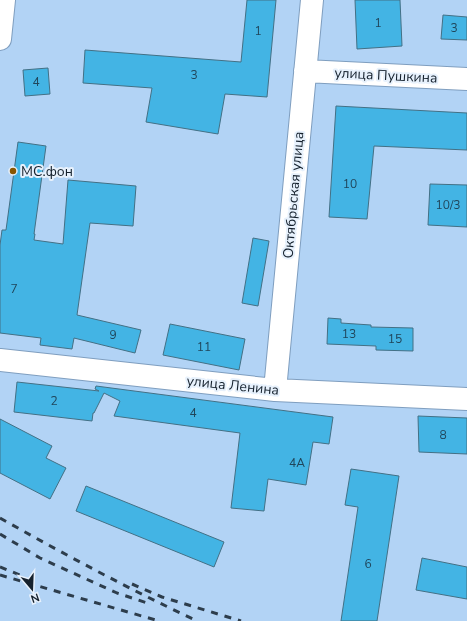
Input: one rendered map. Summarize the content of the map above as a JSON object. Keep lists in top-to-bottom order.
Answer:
{
  "streets": {
    "street": ["улица Пушкина", "Октябрьская улица", "улица Ленина"]
  },
  "crossings": [
    ["улица Пушкина", "Октябрьская улица"],
    ["Октябрьская улица", "улица Ленина"]
  ],
  "places": ["МС.фон"],
  "house_numbers": [
    "1",
    "3",
    "1",
    "3",
    "4",
    "10",
    "10/3",
    "7",
    "13",
    "9",
    "15",
    "11",
    "2",
    "4",
    "8",
    "4А",
    "6"
  ],
  "north": "bottom"
}
